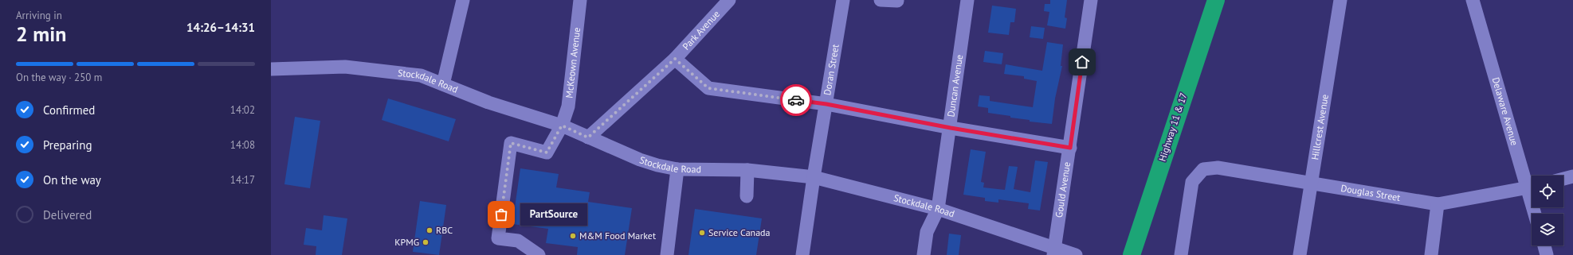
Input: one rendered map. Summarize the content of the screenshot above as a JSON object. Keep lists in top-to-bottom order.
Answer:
{
  "streets": {
    "highway": ["Highway 11 & 17"],
    "street": [
      "Park Avenue",
      "McKeown Avenue",
      "Doran Street",
      "Stockdale Road",
      "Duncan Avenue",
      "Delaware Avenue",
      "Hillcrest Avenue",
      "Gould Avenue",
      "Douglas Street"
    ]
  },
  "crossings": [
    ["Park Avenue", "Stockdale Road"],
    ["McKeown Avenue", "Stockdale Road"],
    ["Doran Street", "Stockdale Road"],
    ["Stockdale Road", "Duncan Avenue"],
    ["Stockdale Road", "Gould Avenue"],
    ["Hillcrest Avenue", "Douglas Street"]
  ],
  "places": [
    "PartSource",
    "RBC",
    "Service Canada",
    "M&M Food Market",
    "KPMG"
  ],
  "page": {
    "heading": ["2 min", "Arriving in", "14:26–14:31"],
    "bar": "On the way · 250 m",
    "list": [
      ["Confirmed", "14:02"],
      ["Preparing", "14:08"],
      ["On the way", "14:17"],
      "Delivered"
    ],
    "bubble": "PartSource"
  }
}
